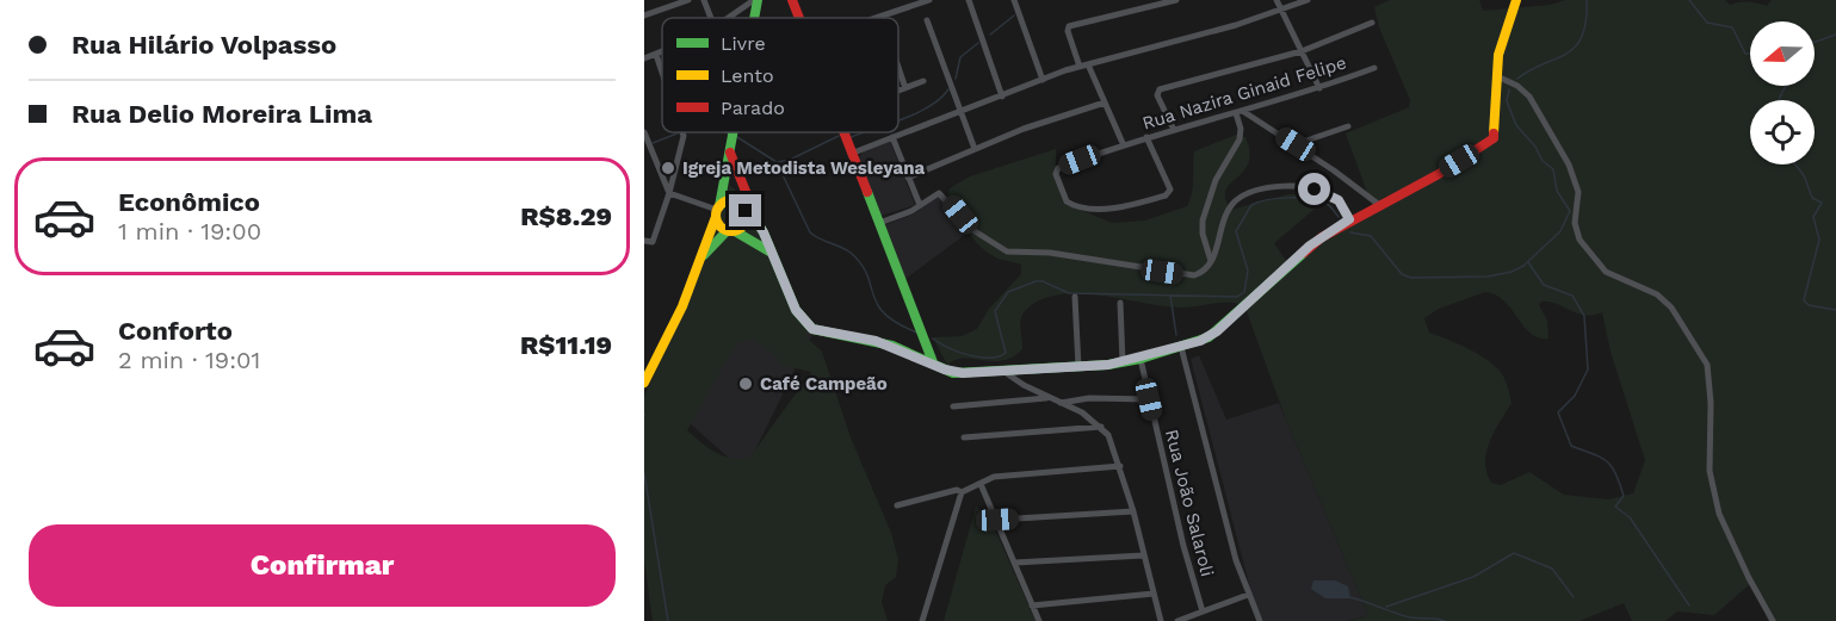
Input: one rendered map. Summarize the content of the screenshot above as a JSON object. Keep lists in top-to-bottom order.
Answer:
{
  "streets": {
    "street": ["Rua Nazira Ginaid Felipe", "Rua João Salaroli"]
  },
  "places": ["Igreja Metodista Wesleyana", "Café Campeão"],
  "legend": ["Livre", "Lento", "Parado"],
  "north": "left",
  "page": {
    "banner": ["Rua Hilário Volpasso", "Rua Delio Moreira Lima"],
    "list": [
      {
        "name": "Econômico",
        "note": "1 min · 19:00",
        "value": "R$8.29"
      },
      {
        "name": "Conforto",
        "note": "2 min · 19:01",
        "value": "R$11.19"
      }
    ],
    "buttons": "Confirmar"
  }
}
